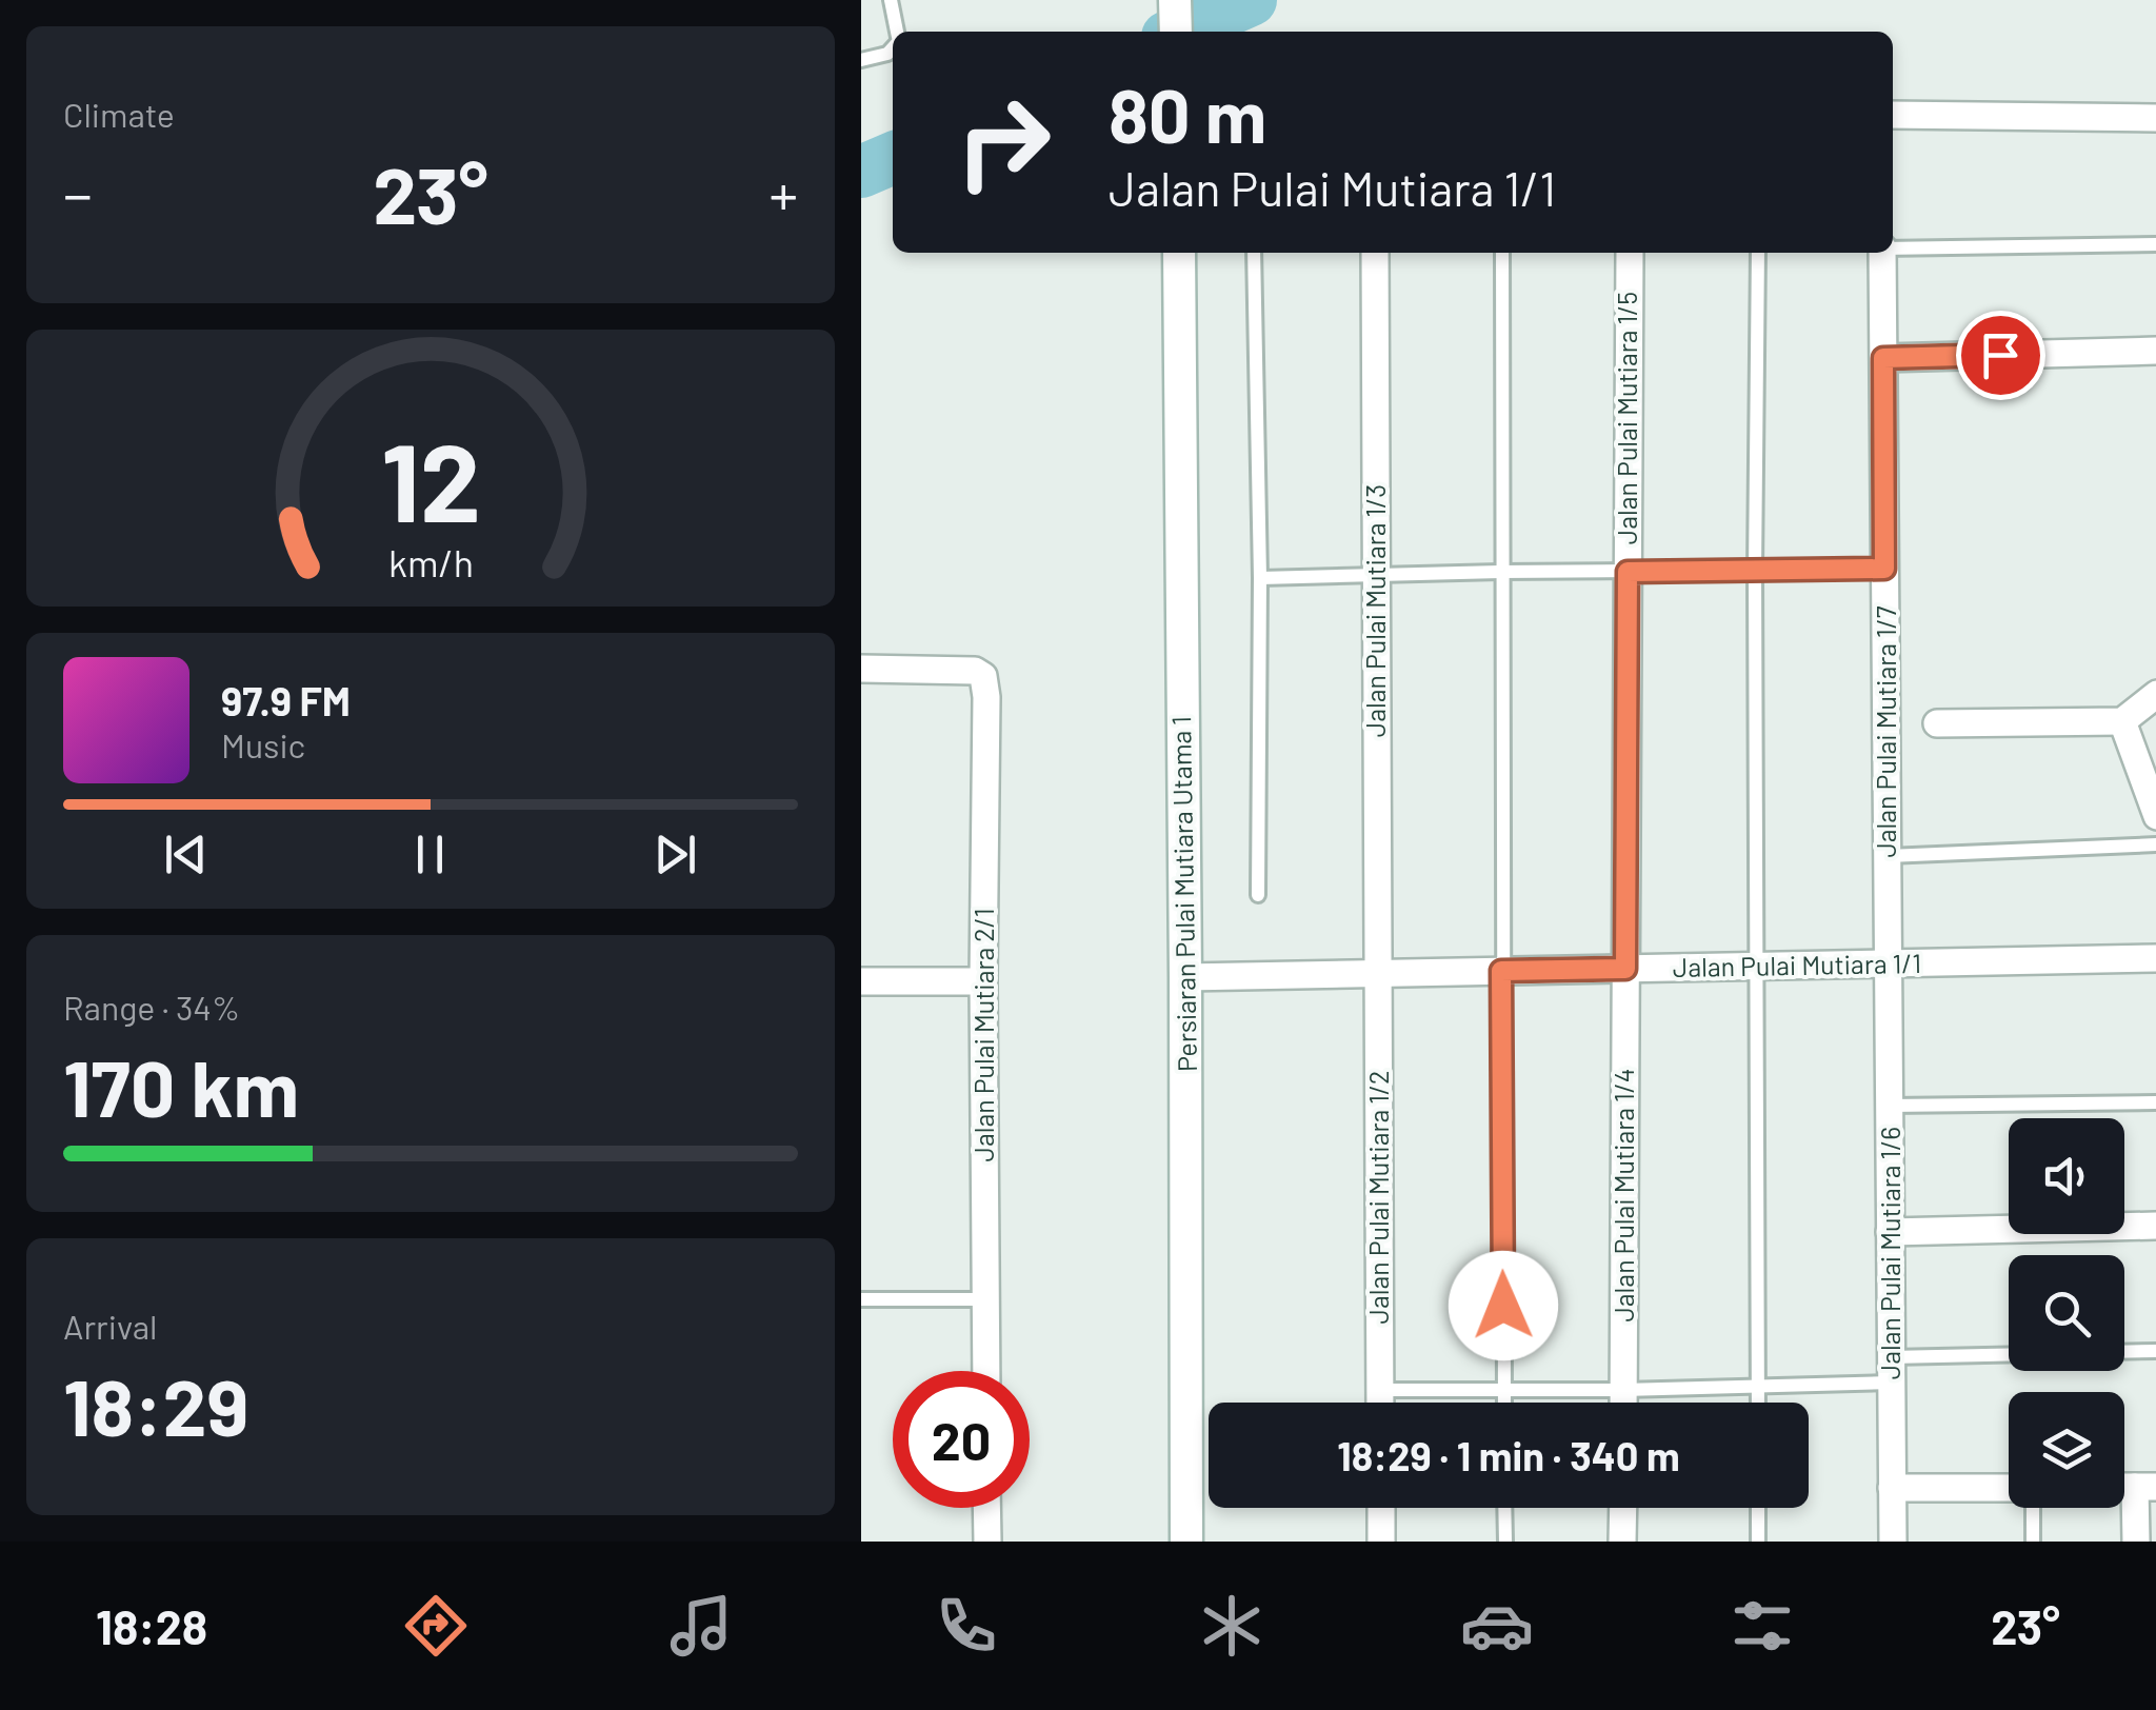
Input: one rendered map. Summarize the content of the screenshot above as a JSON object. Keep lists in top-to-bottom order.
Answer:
{
  "streets": {
    "main road": ["Persiaran Pulai Mutiara Utama 1"],
    "street": [
      "Jalan Pulai Mutiara 1/5",
      "Jalan Pulai Mutiara 1/3",
      "Jalan Pulai Mutiara 1/7",
      "Jalan Pulai Mutiara 1/1",
      "Jalan Pulai Mutiara 2/1",
      "Jalan Pulai Mutiara 1/4",
      "Jalan Pulai Mutiara 1/2",
      "Jalan Pulai Mutiara 1/6"
    ]
  },
  "crossings": [
    ["Jalan Pulai Mutiara 1/5", "Jalan Pulai Mutiara 1/1"],
    ["Jalan Pulai Mutiara 1/5", "Jalan Pulai Mutiara 1/4"],
    ["Jalan Pulai Mutiara 1/3", "Jalan Pulai Mutiara 1/1"],
    ["Jalan Pulai Mutiara 1/3", "Jalan Pulai Mutiara 1/2"],
    ["Jalan Pulai Mutiara 1/7", "Jalan Pulai Mutiara 1/1"],
    ["Jalan Pulai Mutiara 1/7", "Jalan Pulai Mutiara 1/6"],
    ["Persiaran Pulai Mutiara Utama 1", "Jalan Pulai Mutiara 1/1"],
    ["Jalan Pulai Mutiara 1/1", "Jalan Pulai Mutiara 1/4"],
    ["Jalan Pulai Mutiara 1/1", "Jalan Pulai Mutiara 1/2"],
    ["Jalan Pulai Mutiara 1/1", "Jalan Pulai Mutiara 1/6"]
  ],
  "page": {
    "tile": [
      "Climate",
      ["Range · 34%", "170 km"],
      ["Arrival", "18:29"]
    ],
    "turn": ["80 m", "Jalan Pulai Mutiara 1/1"],
    "heat": ["−", "23°", "+"],
    "song": ["97.9 FM", "Music"],
    "limit": "20",
    "trip": "18:29 · 1 min · 340 m",
    "tabs": ["18:28", "23°"],
    "gauge": ["12", "km/h"]
  }
}
